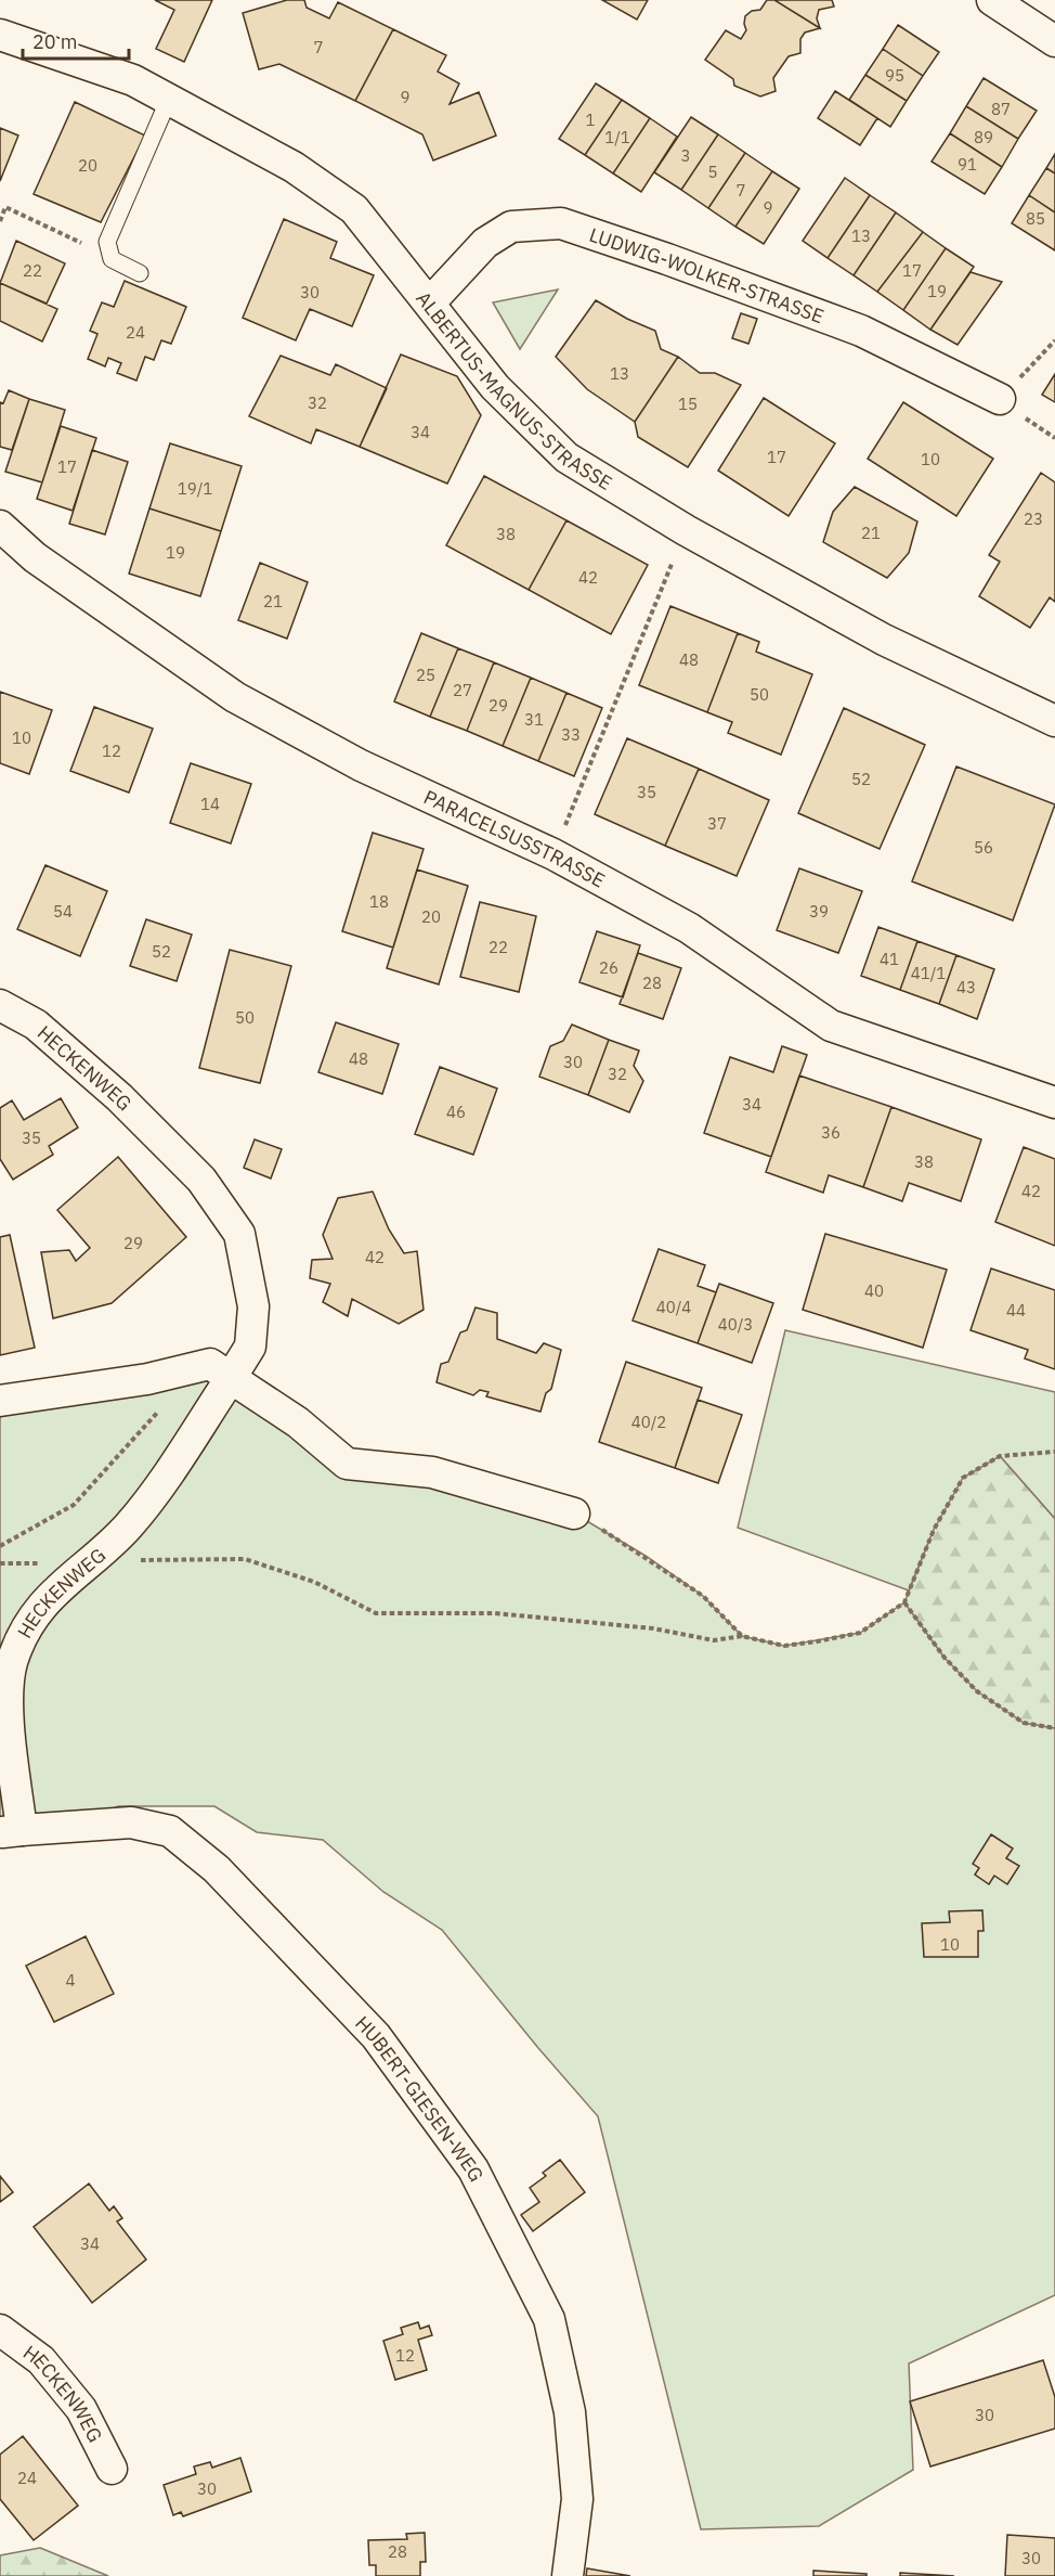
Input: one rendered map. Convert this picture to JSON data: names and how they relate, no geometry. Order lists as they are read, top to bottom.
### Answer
{
  "streets": {
    "street": [
      "LUDWIG-WOLKER-STRASSE",
      "ALBERTUS-MAGNUS-STRASSE",
      "PARACELSUSSTRASSE",
      "HECKENWEG",
      "HUBERT-GIESEN-WEG"
    ]
  },
  "crossings": [
    ["LUDWIG-WOLKER-STRASSE", "ALBERTUS-MAGNUS-STRASSE"],
    ["HECKENWEG", "HUBERT-GIESEN-WEG"]
  ],
  "house_numbers": [
    "7",
    "95",
    "9",
    "87",
    "1",
    "1/1",
    "89",
    "3",
    "91",
    "20",
    "5",
    "7",
    "9",
    "85",
    "13",
    "22",
    "17",
    "19",
    "30",
    "24",
    "13",
    "32",
    "15",
    "34",
    "17",
    "10",
    "17",
    "19/1",
    "23",
    "21",
    "38",
    "19",
    "42",
    "21",
    "48",
    "25",
    "27",
    "50",
    "29",
    "31",
    "33",
    "10",
    "12",
    "52",
    "35",
    "14",
    "37",
    "56",
    "18",
    "54",
    "39",
    "20",
    "22",
    "52",
    "41",
    "26",
    "41/1",
    "28",
    "43",
    "50",
    "48",
    "30",
    "32",
    "34",
    "46",
    "36",
    "35",
    "38",
    "42",
    "29",
    "42",
    "40",
    "40/4",
    "44",
    "40/3",
    "40/2",
    "10",
    "4",
    "34",
    "12",
    "30",
    "24",
    "30",
    "28",
    "30"
  ],
  "scale_bar": "20 m"
}
